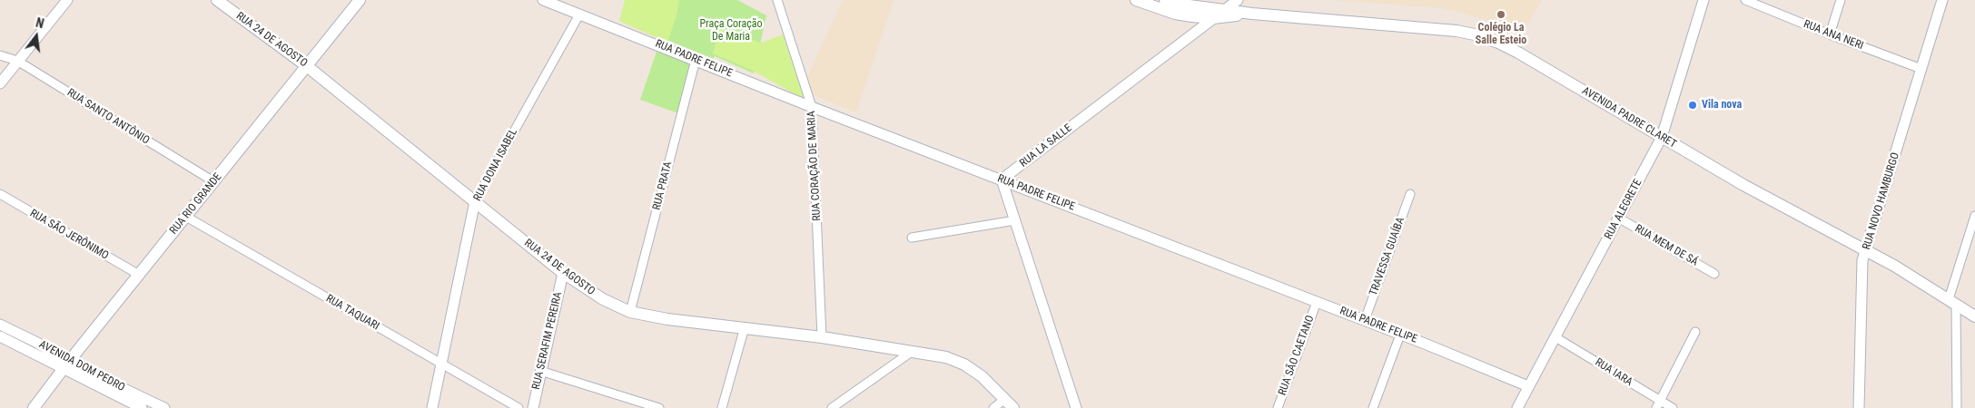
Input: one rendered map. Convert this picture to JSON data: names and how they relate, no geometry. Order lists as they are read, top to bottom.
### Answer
{
  "streets": {
    "main road": ["RUA 24 DE AGOSTO", "AVENIDA PADRE CLARET", "RUA RIO GRANDE"],
    "street": [
      "RUA ANA NERI",
      "RUA PADRE FELIPE",
      "RUA SANTO ANTÔNIO",
      "RUA LA SALLE",
      "RUA DONA ISABEL",
      "RUA CORAÇÃO DE MARIA",
      "RUA PRATA",
      "RUA NOVO HAMBURGO",
      "RUA ALEGRETE",
      "RUA SÃO JERÔNIMO",
      "RUA MEM DE SÁ",
      "TRAVESSA GUAÍBA",
      "RUA TAQUARI",
      "RUA SERAFIM PEREIRA",
      "RUA SÃO CAETANO",
      "AVENIDA DOM PEDRO",
      "RUA IARA"
    ]
  },
  "crossings": [
    ["RUA ANA NERI", "RUA NOVO HAMBURGO"],
    ["RUA 24 DE AGOSTO", "RUA DONA ISABEL"],
    ["RUA 24 DE AGOSTO", "RUA CORAÇÃO DE MARIA"],
    ["RUA 24 DE AGOSTO", "RUA PRATA"],
    ["RUA 24 DE AGOSTO", "RUA RIO GRANDE"],
    ["RUA 24 DE AGOSTO", "RUA SERAFIM PEREIRA"],
    ["RUA PADRE FELIPE", "RUA LA SALLE"],
    ["RUA PADRE FELIPE", "RUA DONA ISABEL"],
    ["RUA PADRE FELIPE", "RUA CORAÇÃO DE MARIA"],
    ["RUA PADRE FELIPE", "RUA PRATA"],
    ["RUA PADRE FELIPE", "RUA ALEGRETE"],
    ["RUA PADRE FELIPE", "TRAVESSA GUAÍBA"],
    ["RUA PADRE FELIPE", "RUA SÃO CAETANO"],
    ["RUA SANTO ANTÔNIO", "RUA RIO GRANDE"],
    ["AVENIDA PADRE CLARET", "RUA LA SALLE"],
    ["AVENIDA PADRE CLARET", "RUA NOVO HAMBURGO"],
    ["AVENIDA PADRE CLARET", "RUA ALEGRETE"],
    ["RUA DONA ISABEL", "RUA TAQUARI"],
    ["RUA RIO GRANDE", "RUA SÃO JERÔNIMO"],
    ["RUA RIO GRANDE", "RUA TAQUARI"],
    ["RUA RIO GRANDE", "AVENIDA DOM PEDRO"],
    ["RUA ALEGRETE", "RUA MEM DE SÁ"],
    ["RUA ALEGRETE", "RUA IARA"]
  ],
  "parks": ["Praça Coração De Maria"],
  "places": ["Colégio La Salle Esteio", "Vila nova"],
  "north": "top"
}
